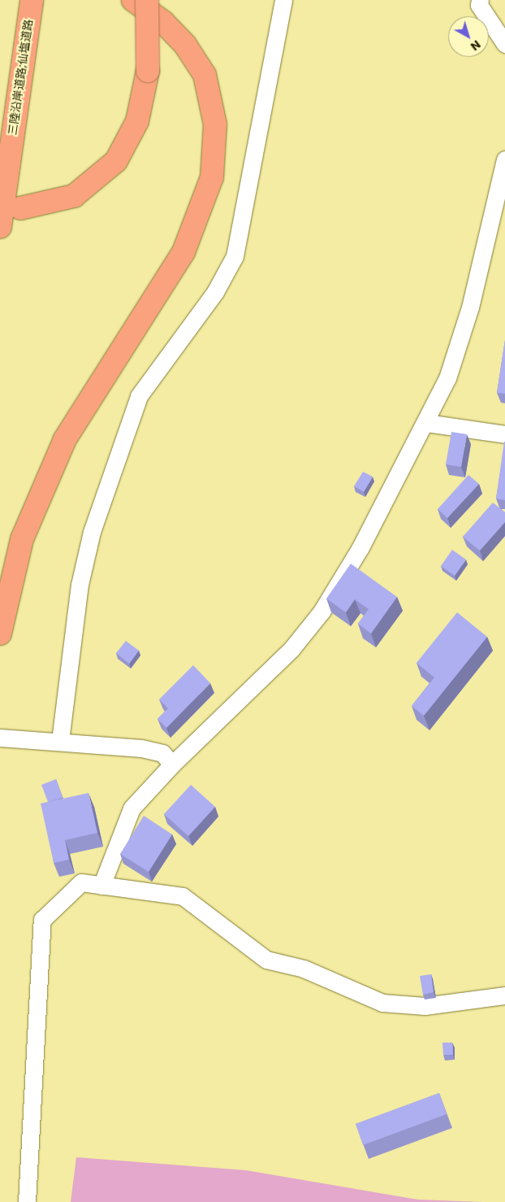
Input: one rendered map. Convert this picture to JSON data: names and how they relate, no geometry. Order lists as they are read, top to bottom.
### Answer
{
  "streets": {
    "highway": ["三陸沿岸道路;仙塩道路"]
  },
  "north": "bottom right"
}
